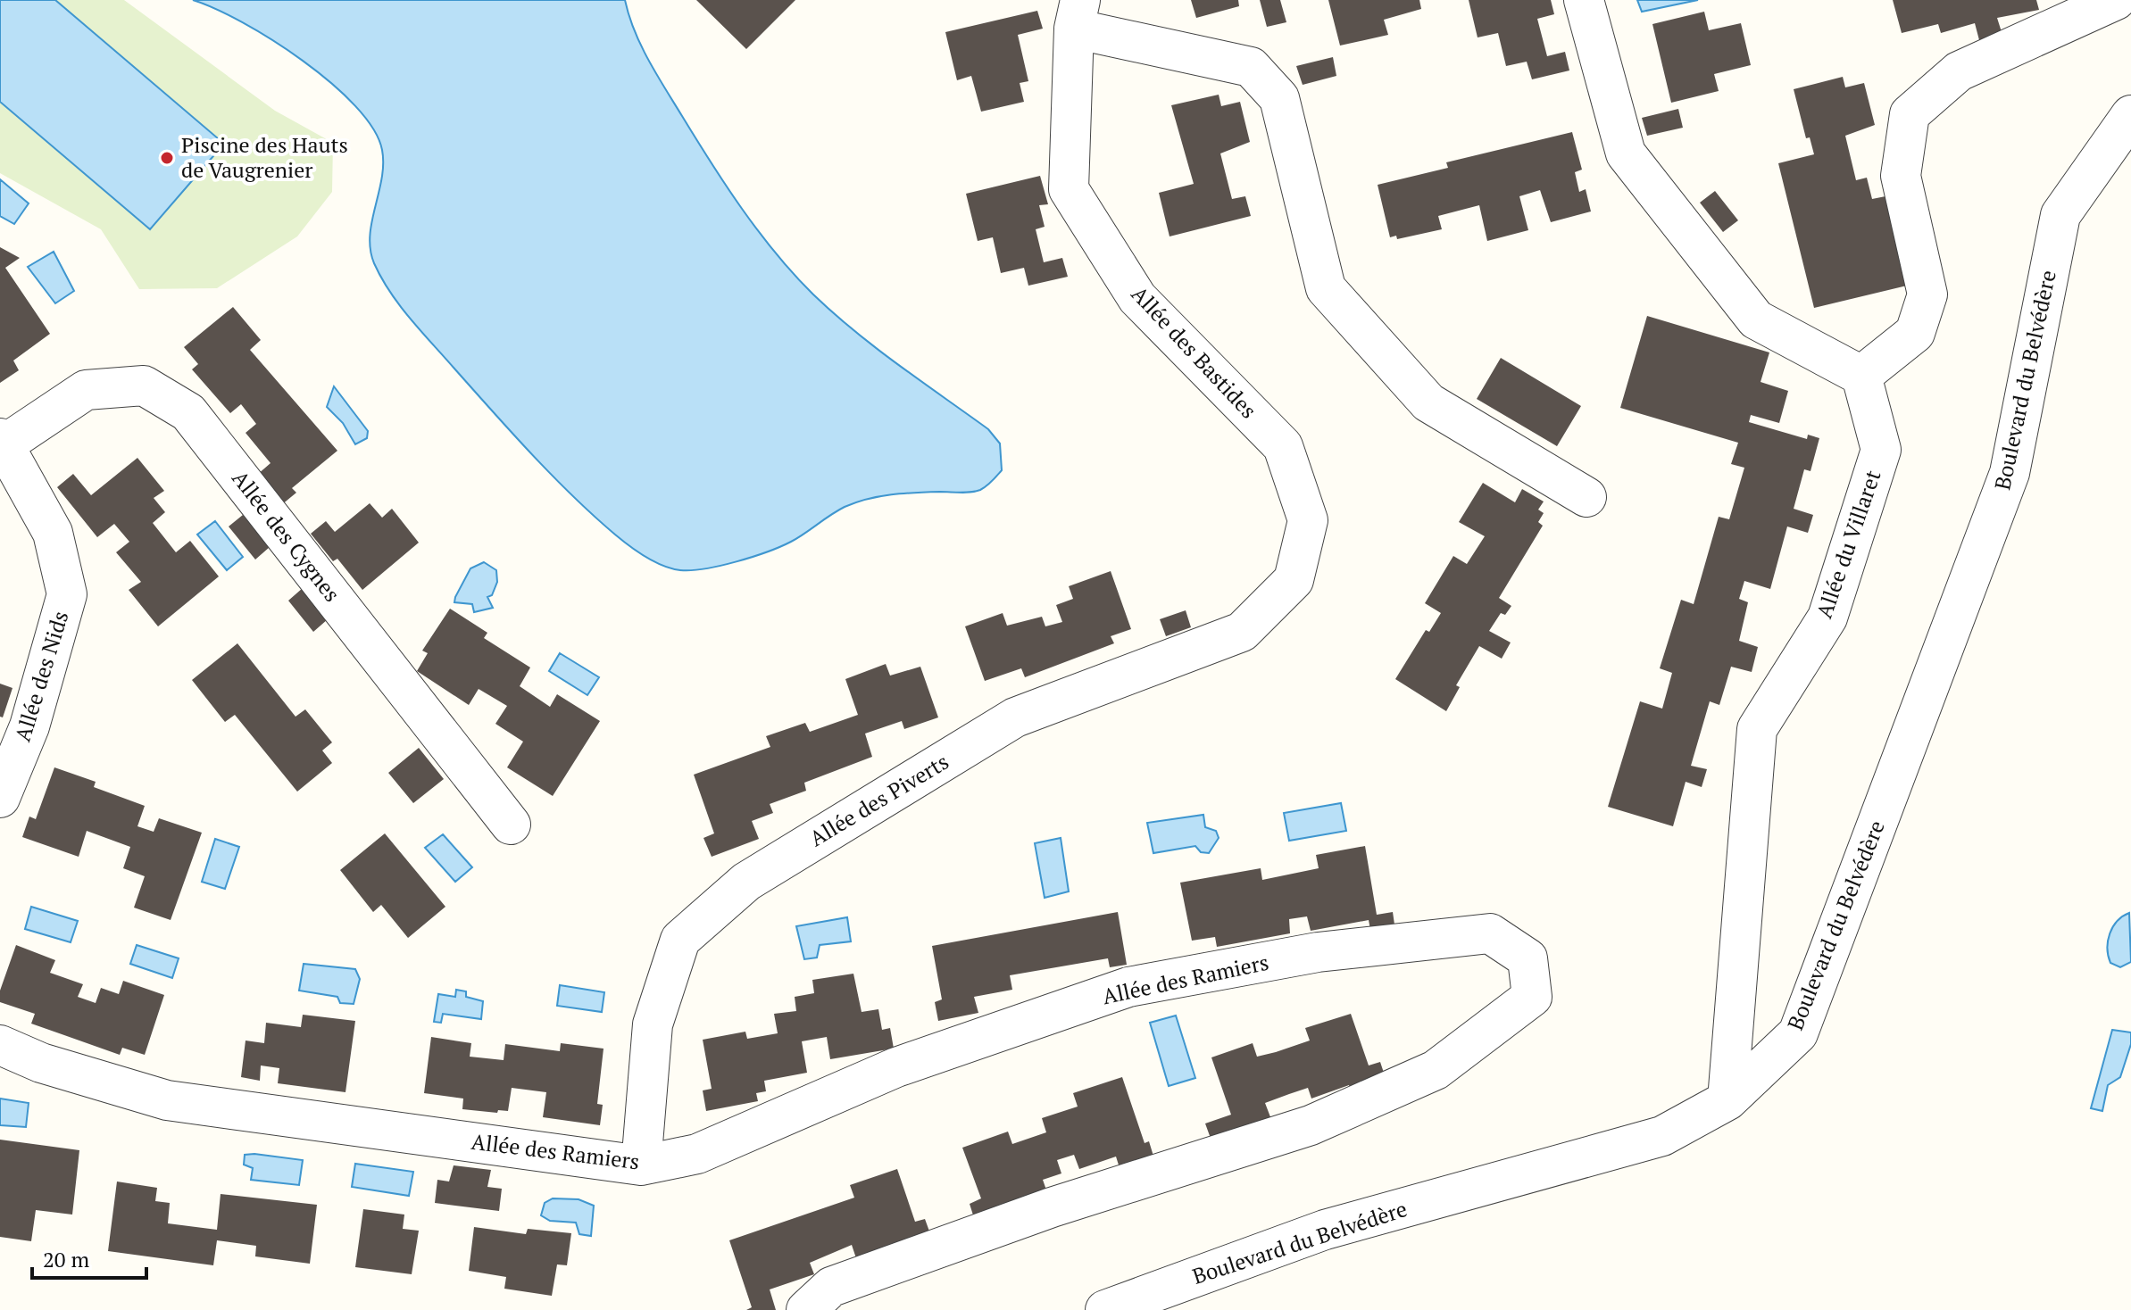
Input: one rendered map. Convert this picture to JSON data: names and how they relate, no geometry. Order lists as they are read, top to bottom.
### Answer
{
  "streets": {
    "street": [
      "Allée des Bastides",
      "Boulevard du Belvédère",
      "Allée des Cygnes",
      "Allée du Villaret",
      "Allée des Nids",
      "Allée des Piverts",
      "Allée des Ramiers"
    ]
  },
  "crossings": [
    ["Allée des Bastides", "Allée des Piverts"],
    ["Boulevard du Belvédère", "Allée du Villaret"],
    ["Allée des Cygnes", "Allée des Nids"],
    ["Allée des Piverts", "Allée des Ramiers"]
  ],
  "places": ["Piscine des Hauts de Vaugrenier"],
  "scale_bar": "20 m"
}
